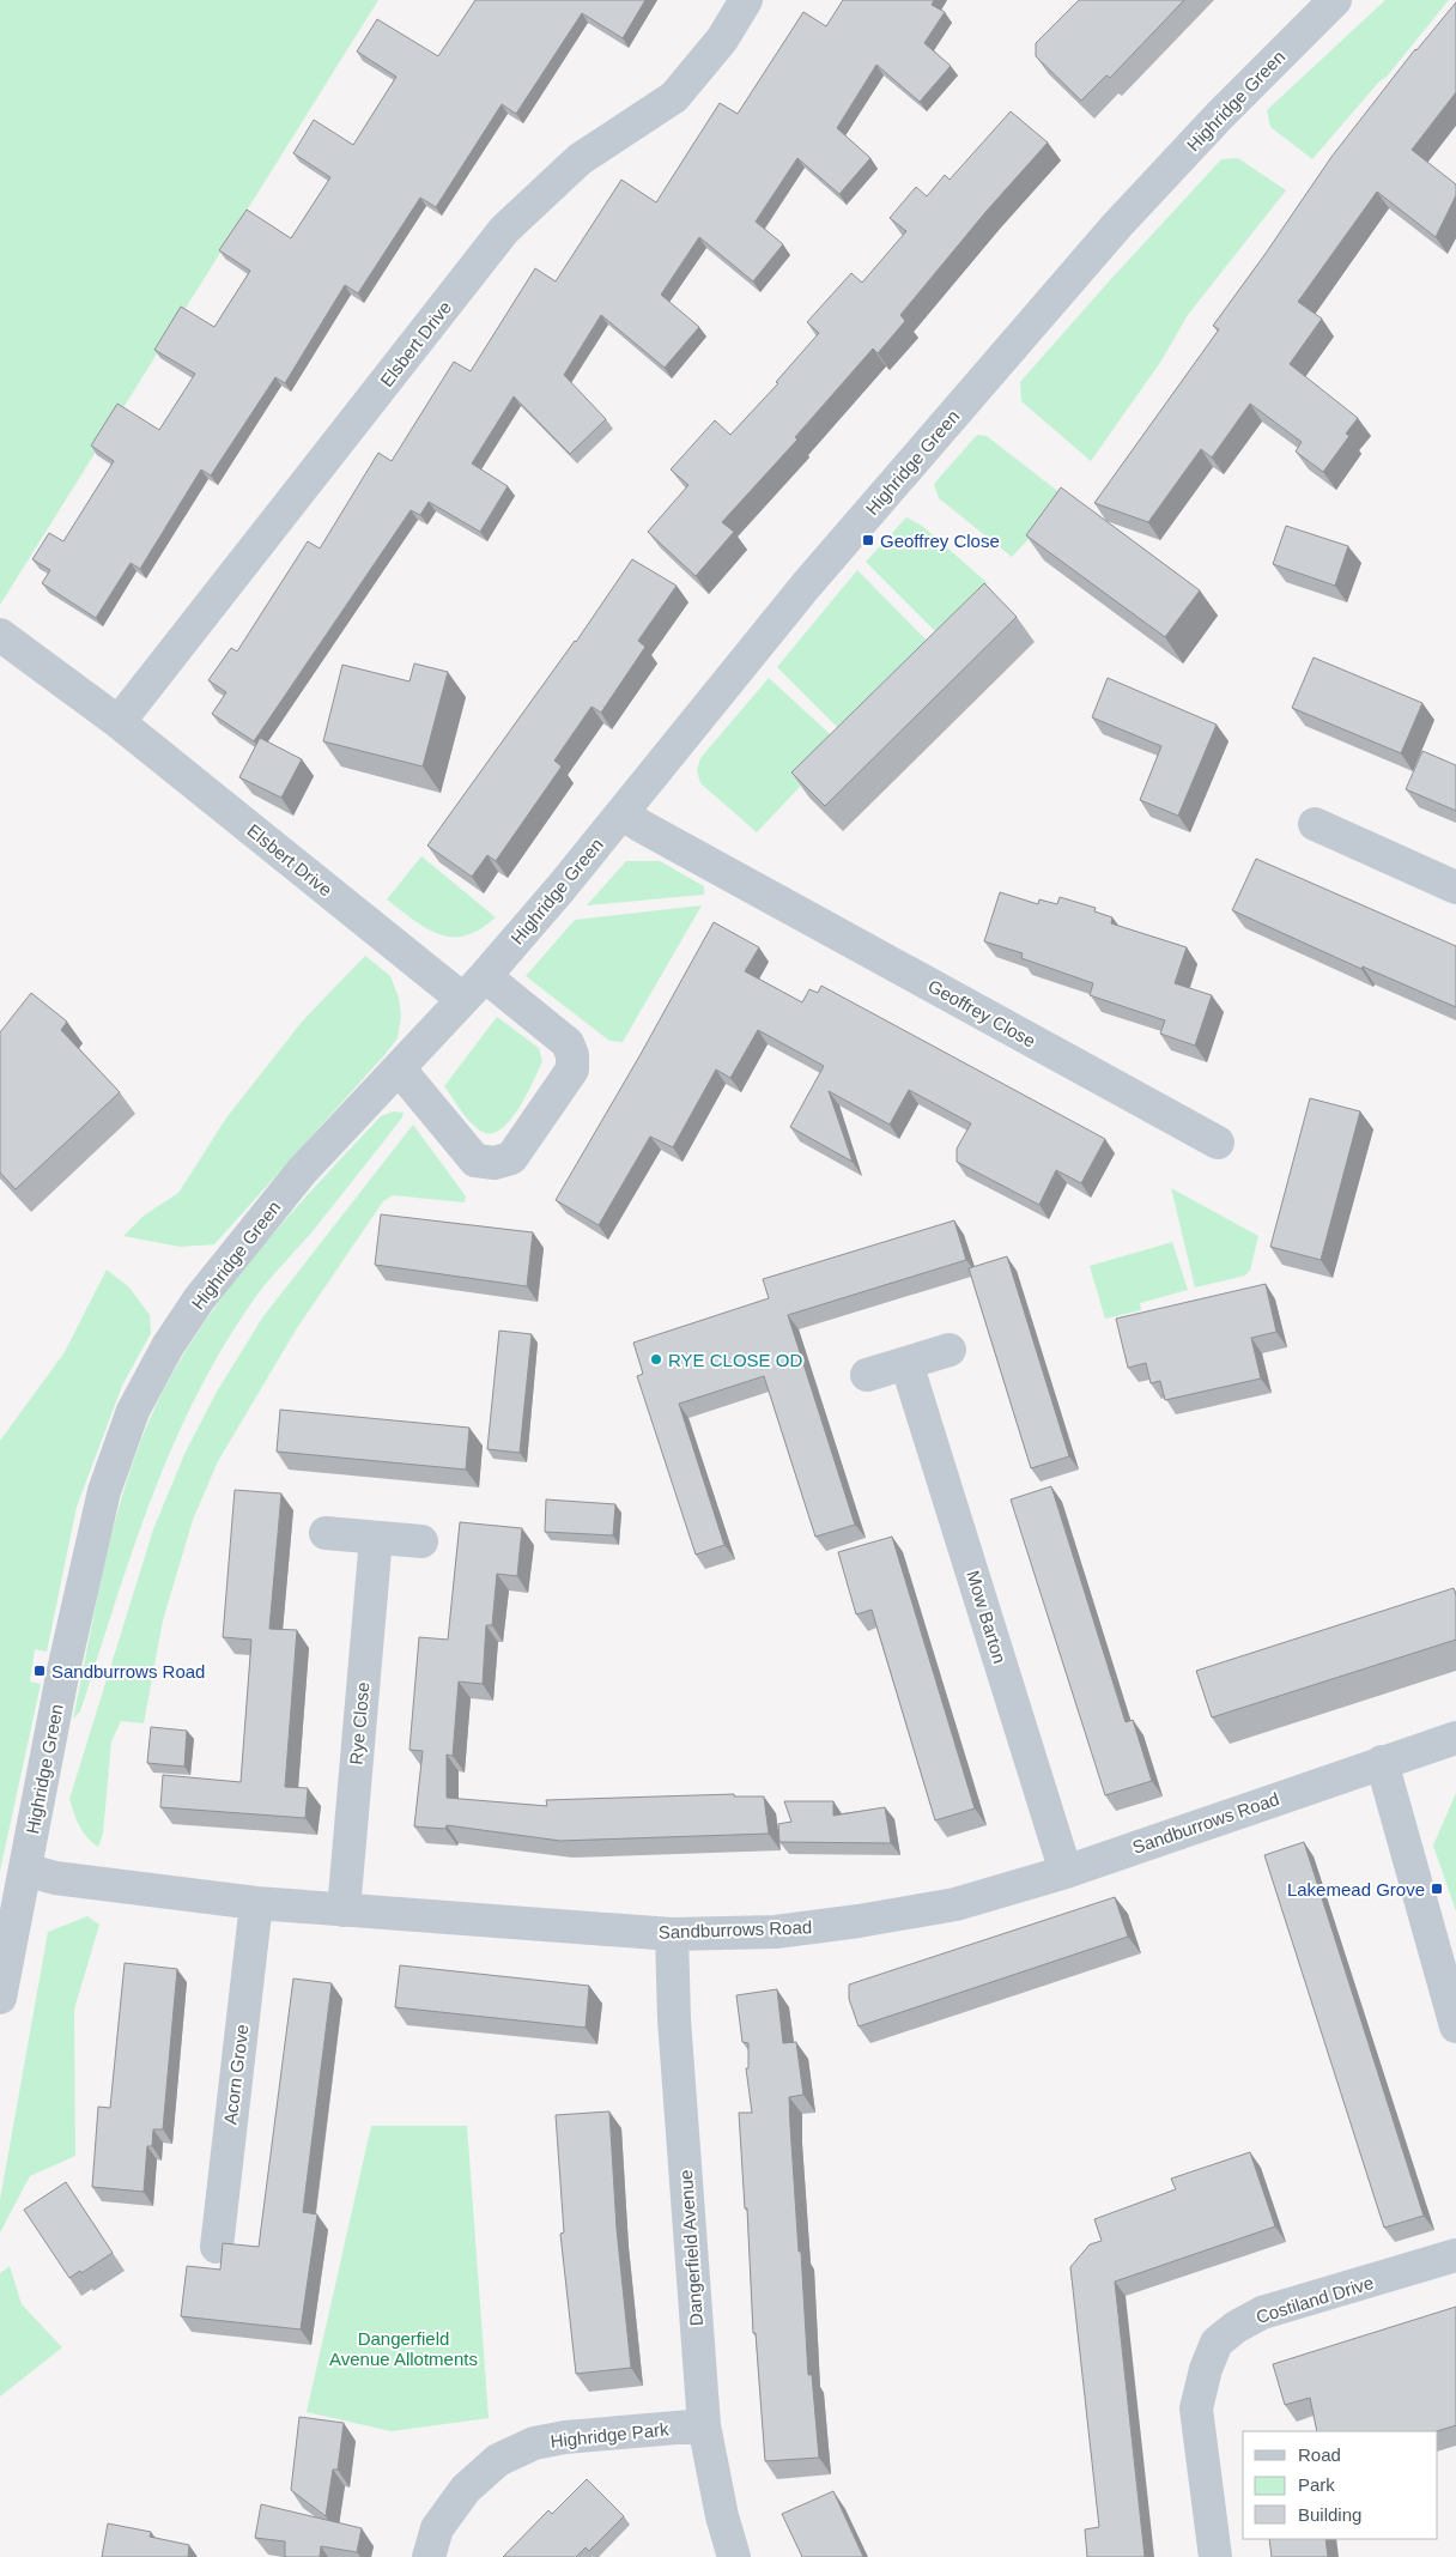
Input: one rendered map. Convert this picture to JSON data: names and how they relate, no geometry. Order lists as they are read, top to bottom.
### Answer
{
  "streets": {
    "street": [
      "Highridge Green",
      "Elsbert Drive",
      "Geoffrey Close",
      "Mow Barton",
      "Rye Close",
      "Sandburrows Road",
      "Acorn Grove",
      "Dangerfield Avenue",
      "Costiland Drive",
      "Highridge Park"
    ]
  },
  "crossings": [
    ["Highridge Green", "Elsbert Drive"],
    ["Highridge Green", "Geoffrey Close"],
    ["Highridge Green", "Sandburrows Road"],
    ["Mow Barton", "Sandburrows Road"],
    ["Rye Close", "Sandburrows Road"],
    ["Sandburrows Road", "Acorn Grove"],
    ["Sandburrows Road", "Dangerfield Avenue"],
    ["Dangerfield Avenue", "Highridge Park"]
  ],
  "parks": ["Dangerfield Avenue Allotments"],
  "places": {
    "transit": ["Geoffrey Close", "Sandburrows Road", "Lakemead Grove"],
    "other": ["RYE CLOSE OD"]
  },
  "legend": ["Road", "Park", "Building"]
}
